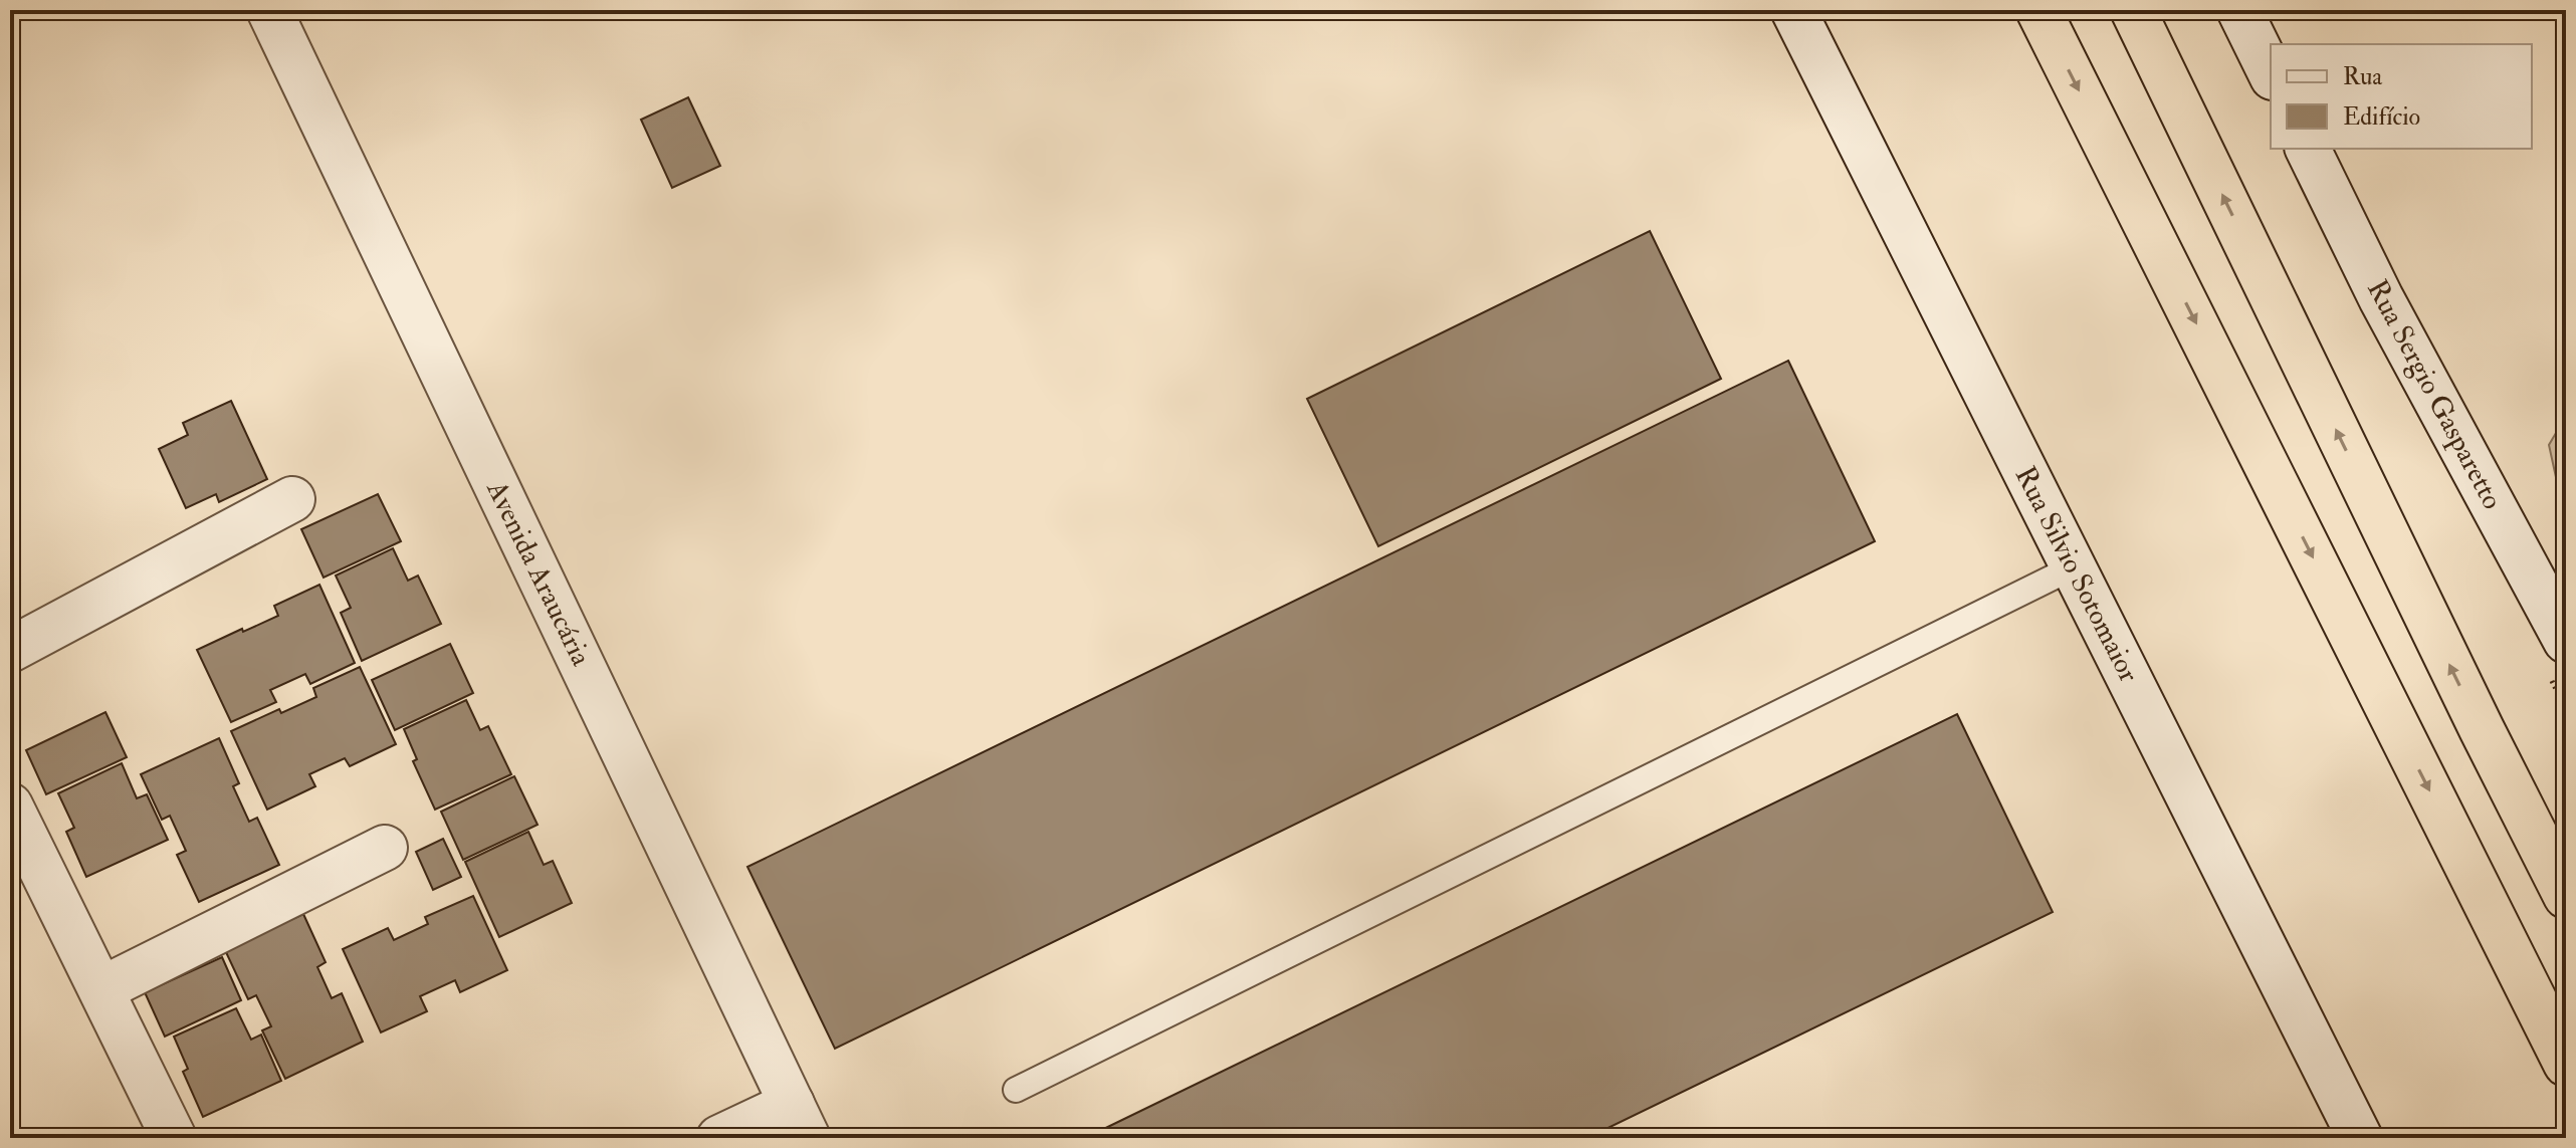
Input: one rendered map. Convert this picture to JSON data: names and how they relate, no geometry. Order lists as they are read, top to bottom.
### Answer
{
  "streets": {
    "street": ["Rua Sergio Gasparetto", "Avenida Araucária", "Rua Silvio Sotomaior"]
  },
  "legend": ["Rua", "Edifício"]
}
